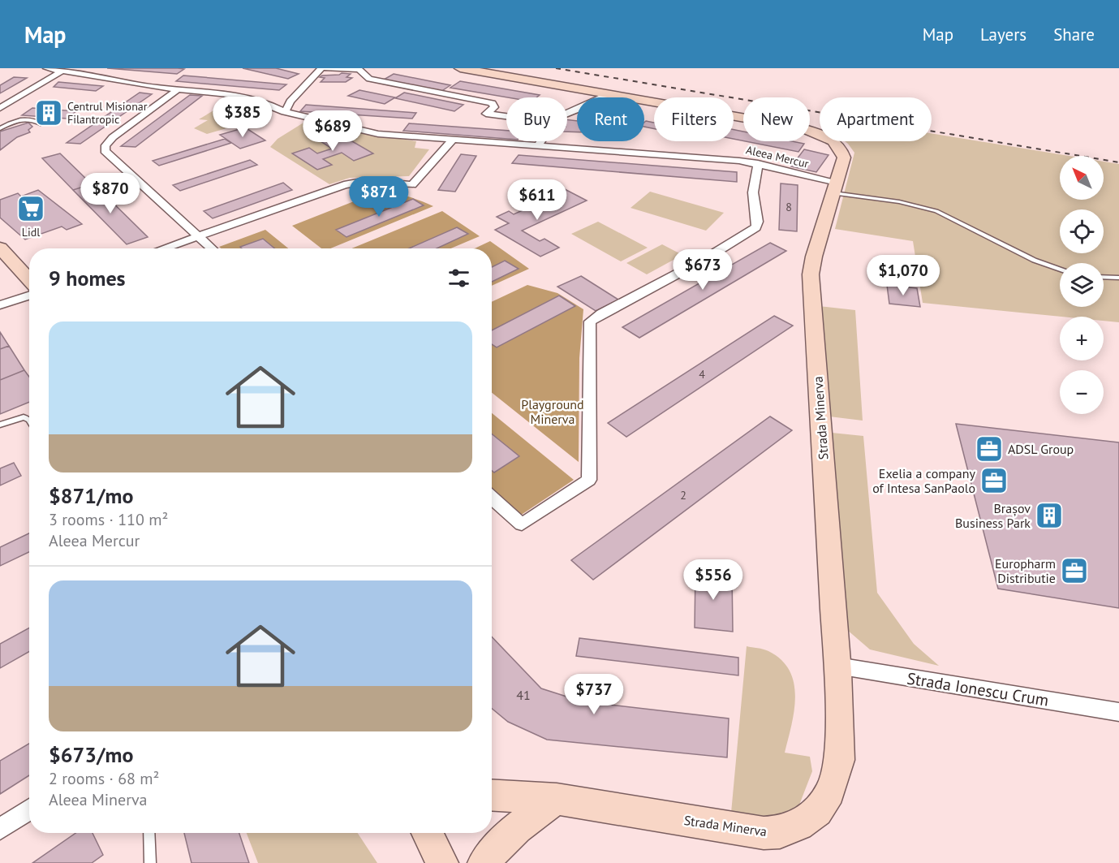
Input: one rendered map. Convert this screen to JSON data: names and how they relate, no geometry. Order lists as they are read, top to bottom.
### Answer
{
  "streets": {
    "street": ["Aleea Mercur", "Strada Minerva", "Strada Ionescu Crum"]
  },
  "crossings": [
    ["Aleea Mercur", "Strada Minerva"],
    ["Strada Minerva", "Strada Ionescu Crum"]
  ],
  "parks": ["Playground Minerva"],
  "places": {
    "building": ["Centrul Misionar Filantropic", "Brașov Business Park"],
    "supermarket": ["Lidl"],
    "office": ["ADSL Group", "Exelia a company of Intesa SanPaolo", "Europharm Distributie"]
  },
  "house_numbers": [
    "8",
    "4",
    "2",
    "41"
  ],
  "north": "top left",
  "page": {
    "header": "Map",
    "nav": ["Map", "Layers", "Share"],
    "price": [
      "$385",
      "$689",
      "$870",
      "$871",
      "$611",
      "$673",
      "$1,070",
      "$556",
      "$737"
    ],
    "chip": [
      "Buy",
      "Rent",
      "Filters",
      "New",
      "Apartment"
    ],
    "map_buttons": ["+", "−"],
    "heading": "9 homes",
    "list": [
      {
        "name": "$871/mo",
        "note": "3 rooms · 110 m² · Aleea Mercur"
      },
      {
        "name": "$673/mo",
        "note": "2 rooms · 68 m² · Aleea Minerva"
      }
    ]
  }
}
